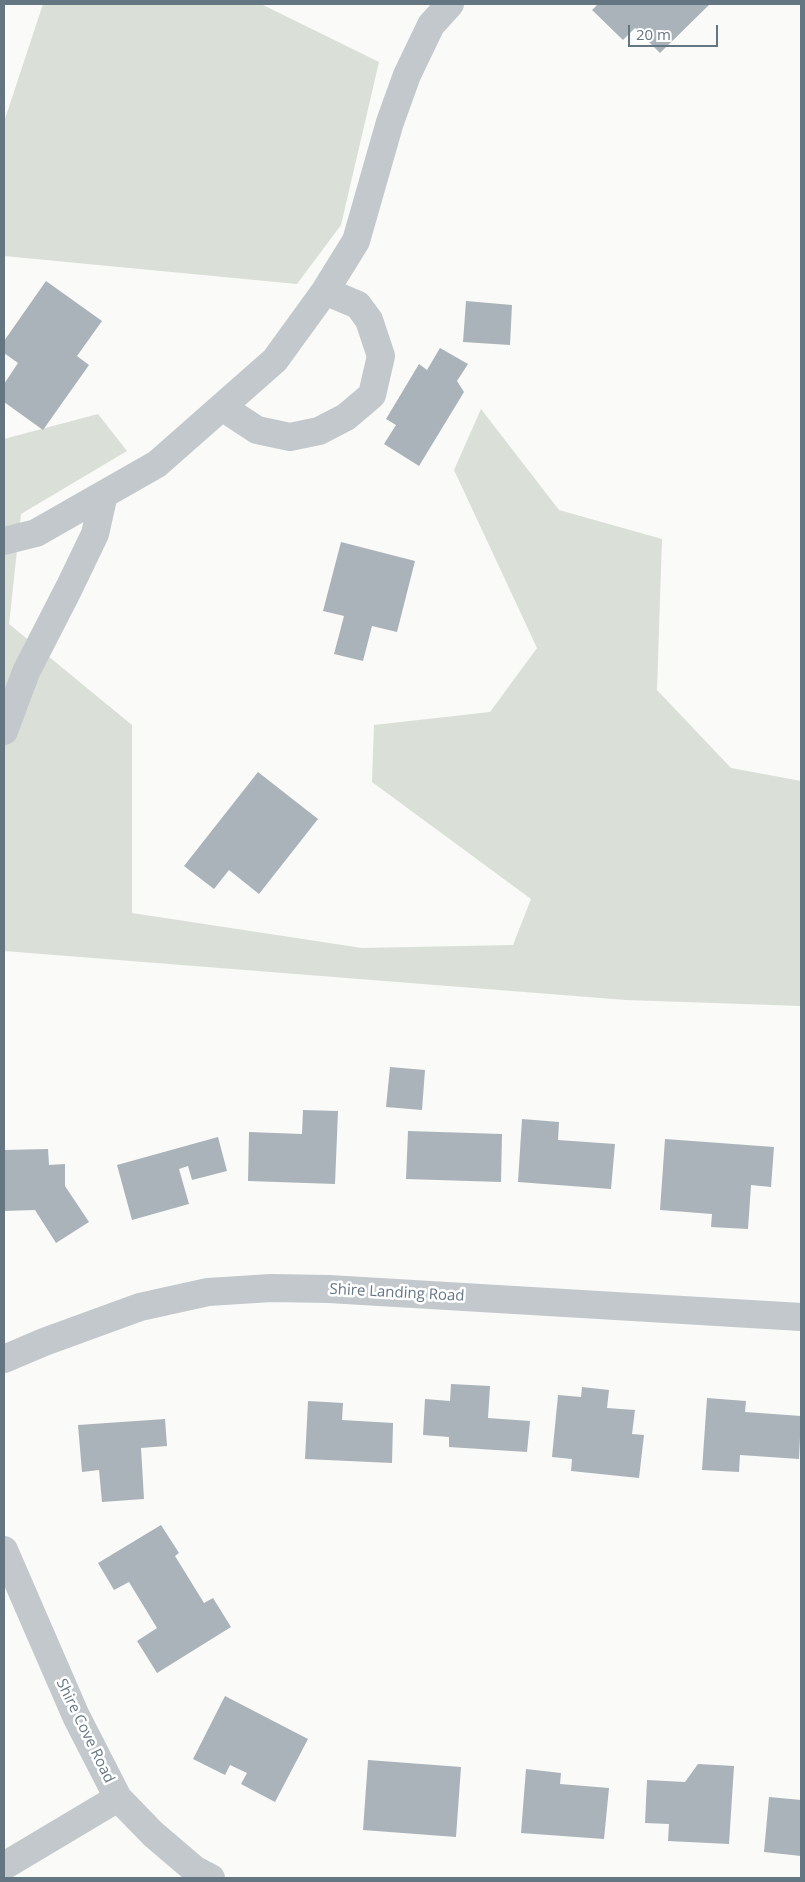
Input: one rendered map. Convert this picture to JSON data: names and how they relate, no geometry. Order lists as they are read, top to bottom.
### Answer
{
  "streets": {
    "street": ["Shire Landing Road", "Shire Cove Road"]
  },
  "scale_bar": "20 m"
}
